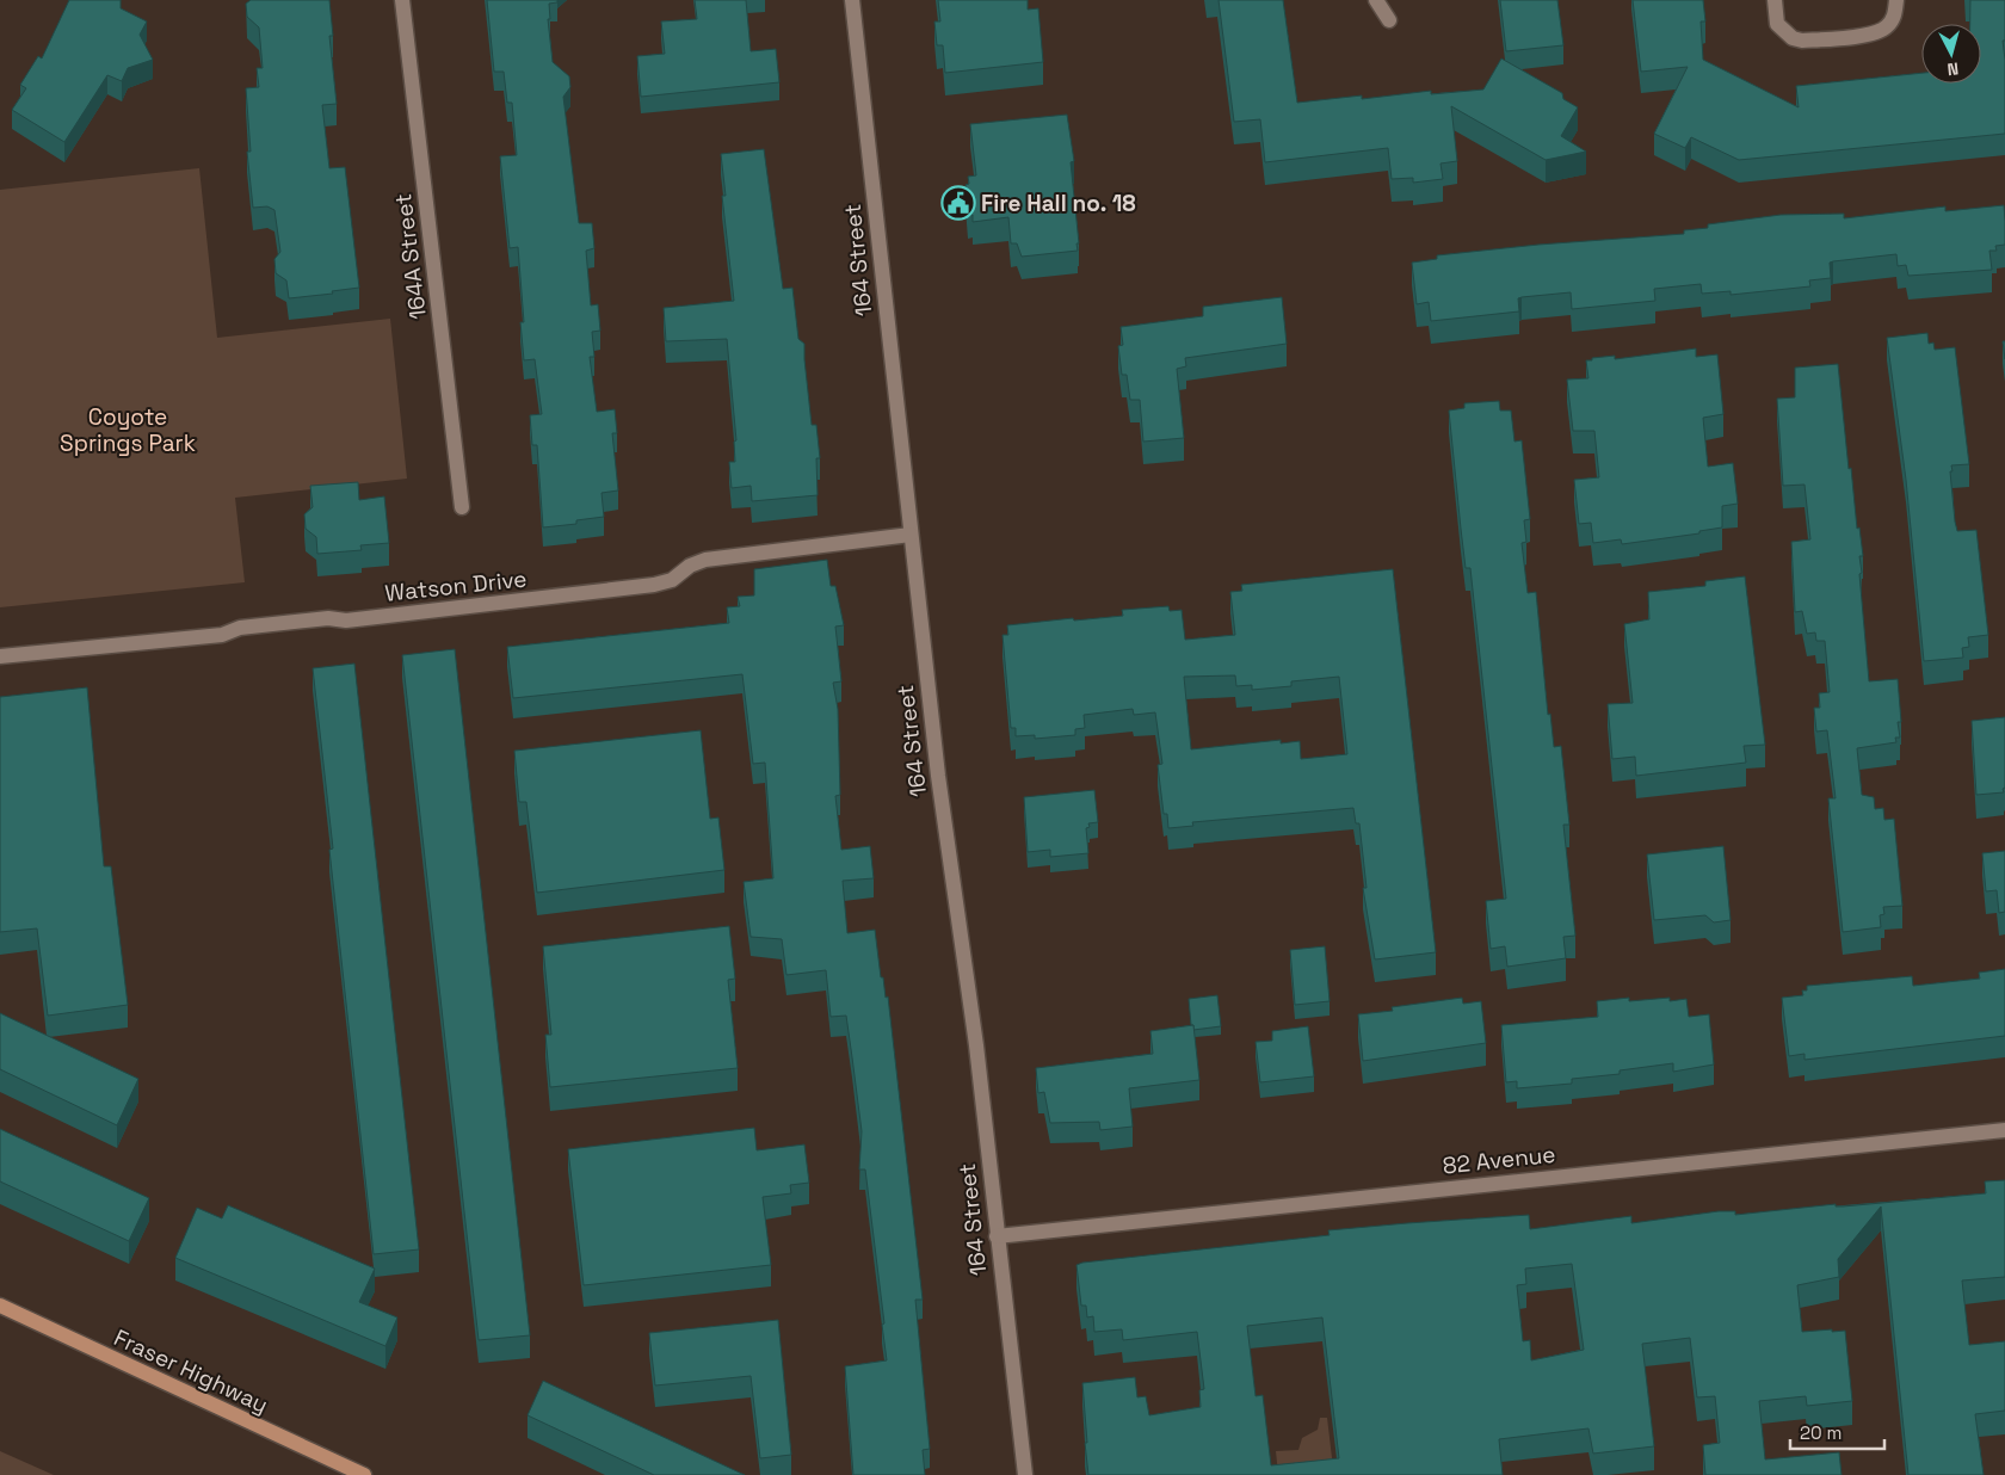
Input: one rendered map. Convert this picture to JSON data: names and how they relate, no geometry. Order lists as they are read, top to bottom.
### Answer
{
  "streets": {
    "main road": ["Fraser Highway"],
    "street": [
      "164A Street",
      "164 Street",
      "Watson Drive",
      "82 Avenue"
    ]
  },
  "crossings": [
    ["164 Street", "Watson Drive"],
    ["164 Street", "82 Avenue"]
  ],
  "parks": ["Coyote Springs Park"],
  "places": {
    "public building": ["Fire Hall no. 18"]
  },
  "scale_bar": "20 m",
  "north": "bottom"
}
